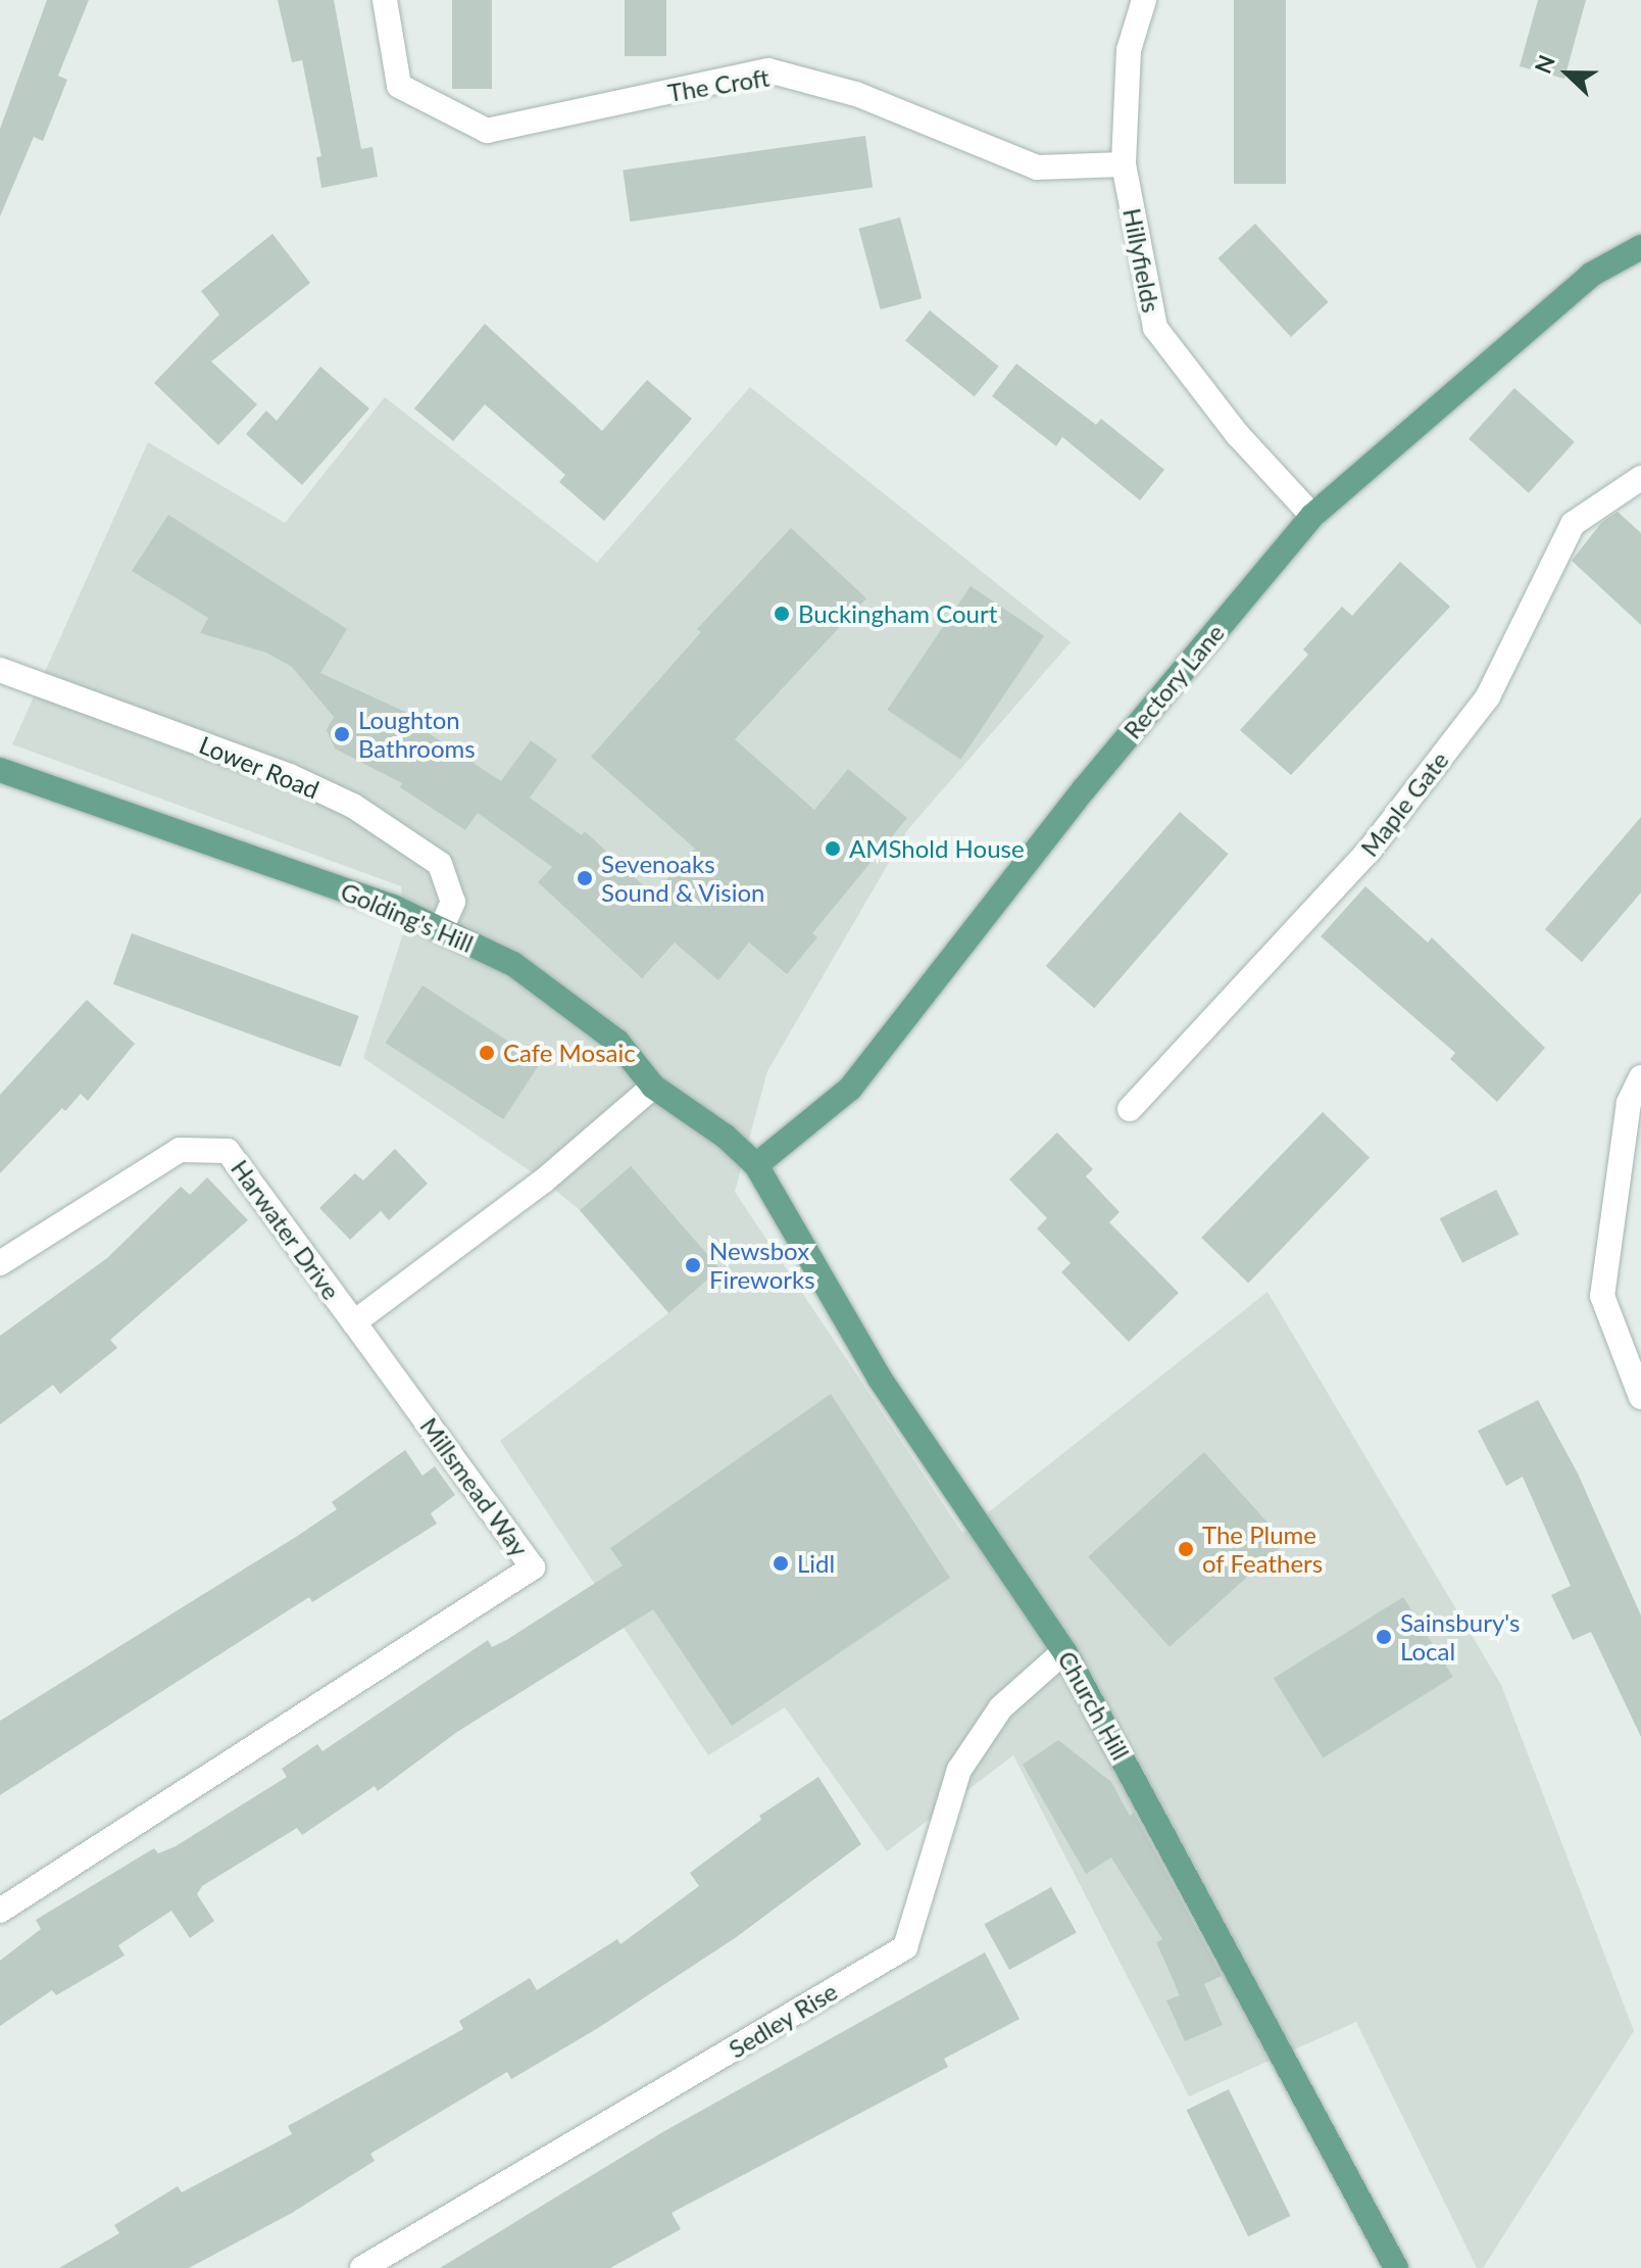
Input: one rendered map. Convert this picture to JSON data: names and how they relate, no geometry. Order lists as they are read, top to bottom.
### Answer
{
  "streets": {
    "main road": ["Rectory Lane", "Golding's Hill", "Church Hill"],
    "street": [
      "The Croft",
      "Hillyfields",
      "Lower Road",
      "Maple Gate",
      "Harwater Drive",
      "Millsmead Way",
      "Sedley Rise"
    ]
  },
  "crossings": [
    ["The Croft", "Hillyfields"],
    ["Hillyfields", "Rectory Lane"],
    ["Rectory Lane", "Golding's Hill"],
    ["Rectory Lane", "Church Hill"],
    ["Lower Road", "Golding's Hill"],
    ["Golding's Hill", "Church Hill"],
    ["Harwater Drive", "Millsmead Way"],
    ["Church Hill", "Sedley Rise"]
  ],
  "places": [
    "Buckingham Court",
    "Loughton Bathrooms",
    "AMShold House",
    "Sevenoaks Sound & Vision",
    "Cafe Mosaic",
    "Newsbox Fireworks",
    "The Plume of Feathers",
    "Lidl",
    "Sainsbury's Local"
  ],
  "north": "left"
}
